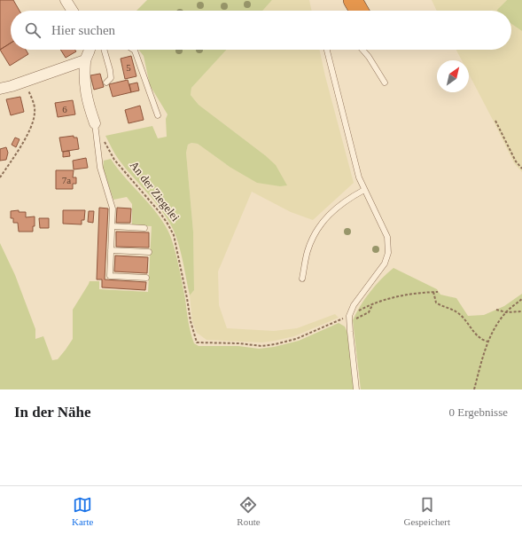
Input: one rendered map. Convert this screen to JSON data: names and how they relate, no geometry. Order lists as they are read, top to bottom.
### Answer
{
  "streets": {
    "path": ["An der Ziegelei"]
  },
  "house_numbers": ["5", "6", "7a"],
  "north": "top right",
  "page": {
    "search": "Hier suchen",
    "heading": ["In der Nähe", "0 Ergebnisse"],
    "nav": ["Karte", "Route", "Gespeichert"]
  }
}
